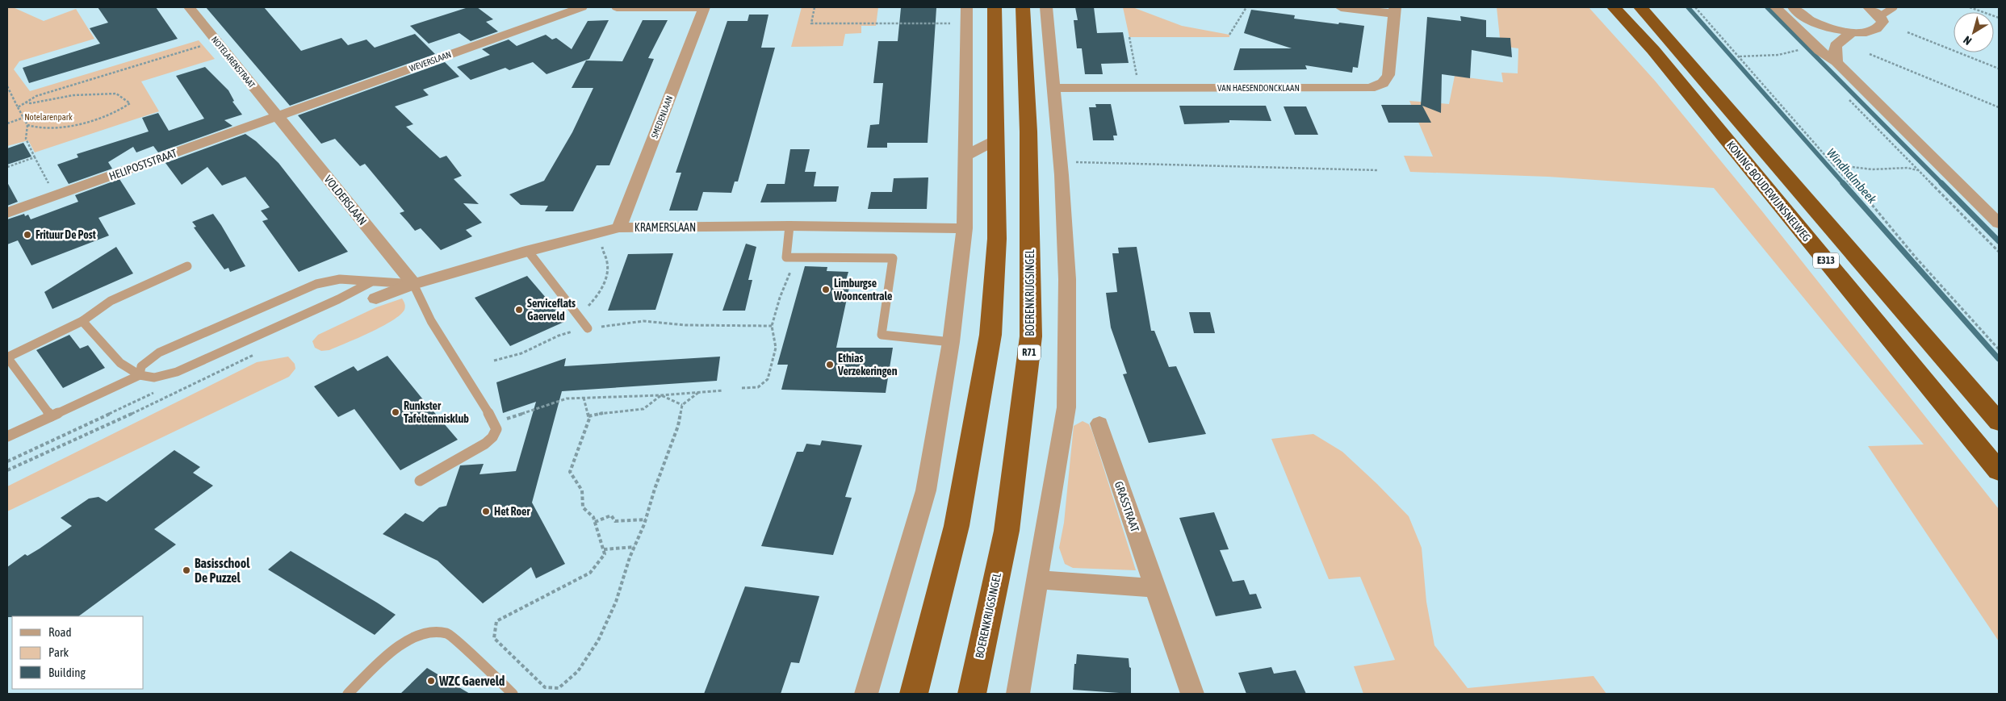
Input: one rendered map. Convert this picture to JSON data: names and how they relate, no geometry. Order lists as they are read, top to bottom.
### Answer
{
  "streets": {
    "highway": [
      "KONING BOUDEWIJNSNELWEG",
      "E313",
      "BOERENKRIJGSINGEL",
      "R71"
    ],
    "street": [
      "WEVERSLAAN",
      "NOTELARENSTRAAT",
      "VAN HAESENDONCKLAAN",
      "SMEDENLAAN",
      "HELIPOSTSTRAAT",
      "VOLDERSLAAN",
      "KRAMERSLAAN",
      "GRASSTRAAT"
    ]
  },
  "crossings": [
    ["WEVERSLAAN", "NOTELARENSTRAAT"],
    ["WEVERSLAAN", "HELIPOSTSTRAAT"],
    ["WEVERSLAAN", "VOLDERSLAAN"],
    ["NOTELARENSTRAAT", "HELIPOSTSTRAAT"],
    ["NOTELARENSTRAAT", "VOLDERSLAAN"],
    ["SMEDENLAAN", "KRAMERSLAAN"],
    ["HELIPOSTSTRAAT", "VOLDERSLAAN"],
    ["VOLDERSLAAN", "KRAMERSLAAN"]
  ],
  "water": ["Windhalmbeek"],
  "parks": ["Notelarenpark"],
  "places": [
    "Frituur De Post",
    "Limburgse Wooncentrale",
    "Serviceflats Gaerveld",
    "Ethias Verzekeringen",
    "Runkster Tafeltennisklub",
    "Het Roer",
    "Basisschool De Puzzel",
    "WZC Gaerveld"
  ],
  "legend": ["Road", "Park", "Building"],
  "north": "bottom left"
}
